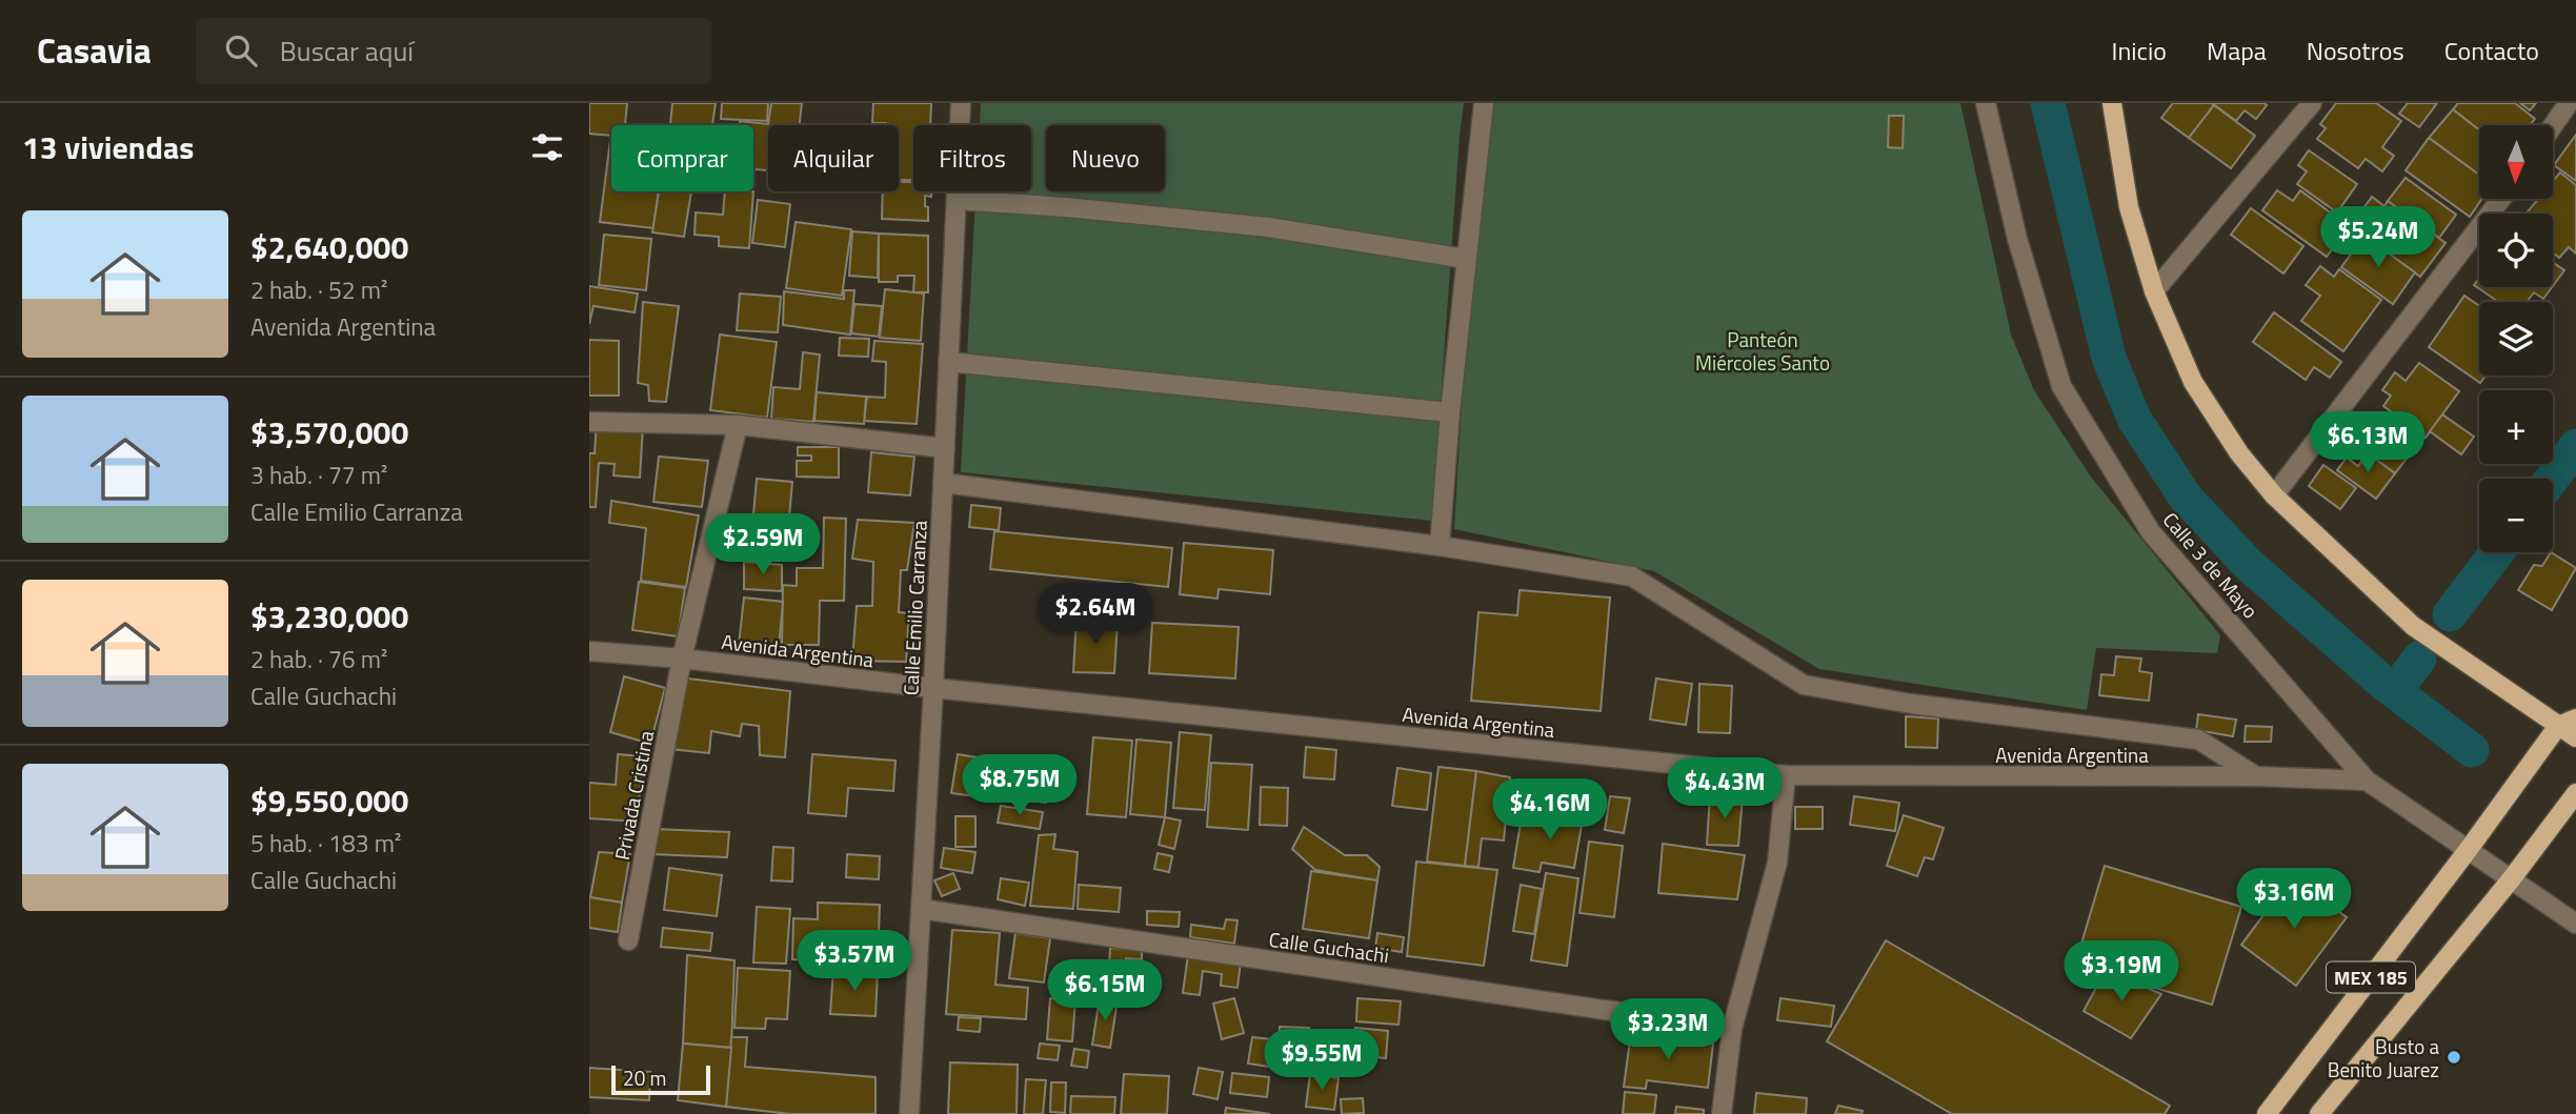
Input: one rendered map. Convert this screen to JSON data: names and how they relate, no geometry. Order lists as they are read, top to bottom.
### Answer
{
  "streets": {
    "main road": ["MEX 185"],
    "street": [
      "Calle 3 de Mayo",
      "Calle Emilio Carranza",
      "Avenida Argentina",
      "Privada Cristina",
      "Calle Guchachi"
    ]
  },
  "crossings": [
    ["Calle 3 de Mayo", "Avenida Argentina"],
    ["Calle 3 de Mayo", "MEX 185"],
    ["Calle Emilio Carranza", "Avenida Argentina"],
    ["Calle Emilio Carranza", "Calle Guchachi"],
    ["Avenida Argentina", "Privada Cristina"]
  ],
  "parks": ["Panteón Miércoles Santo"],
  "places": ["Busto a Benito Juarez"],
  "scale_bar": "20 m",
  "north": "bottom",
  "page": {
    "header": "Casavia",
    "search": "Buscar aquí",
    "nav": [
      "Inicio",
      "Mapa",
      "Nosotros",
      "Contacto"
    ],
    "heading": "13 viviendas",
    "map_buttons": ["+", "−"],
    "chip": [
      "Comprar",
      "Alquilar",
      "Filtros",
      "Nuevo"
    ],
    "list": [
      {
        "name": "$2,640,000",
        "note": "2 hab. · 52 m² · Avenida Argentina"
      },
      {
        "name": "$3,570,000",
        "note": "3 hab. · 77 m² · Calle Emilio Carranza"
      },
      {
        "name": "$3,230,000",
        "note": "2 hab. · 76 m² · Calle Guchachi"
      },
      {
        "name": "$9,550,000",
        "note": "5 hab. · 183 m² · Calle Guchachi"
      }
    ],
    "price": [
      "$5.24M",
      "$6.13M",
      "$2.59M",
      "$2.64M",
      "$8.75M",
      "$4.43M",
      "$4.16M",
      "$3.16M",
      "$3.57M",
      "$3.19M",
      "$6.15M",
      "$3.23M",
      "$9.55M"
    ],
    "scale": "20 m"
  }
}
